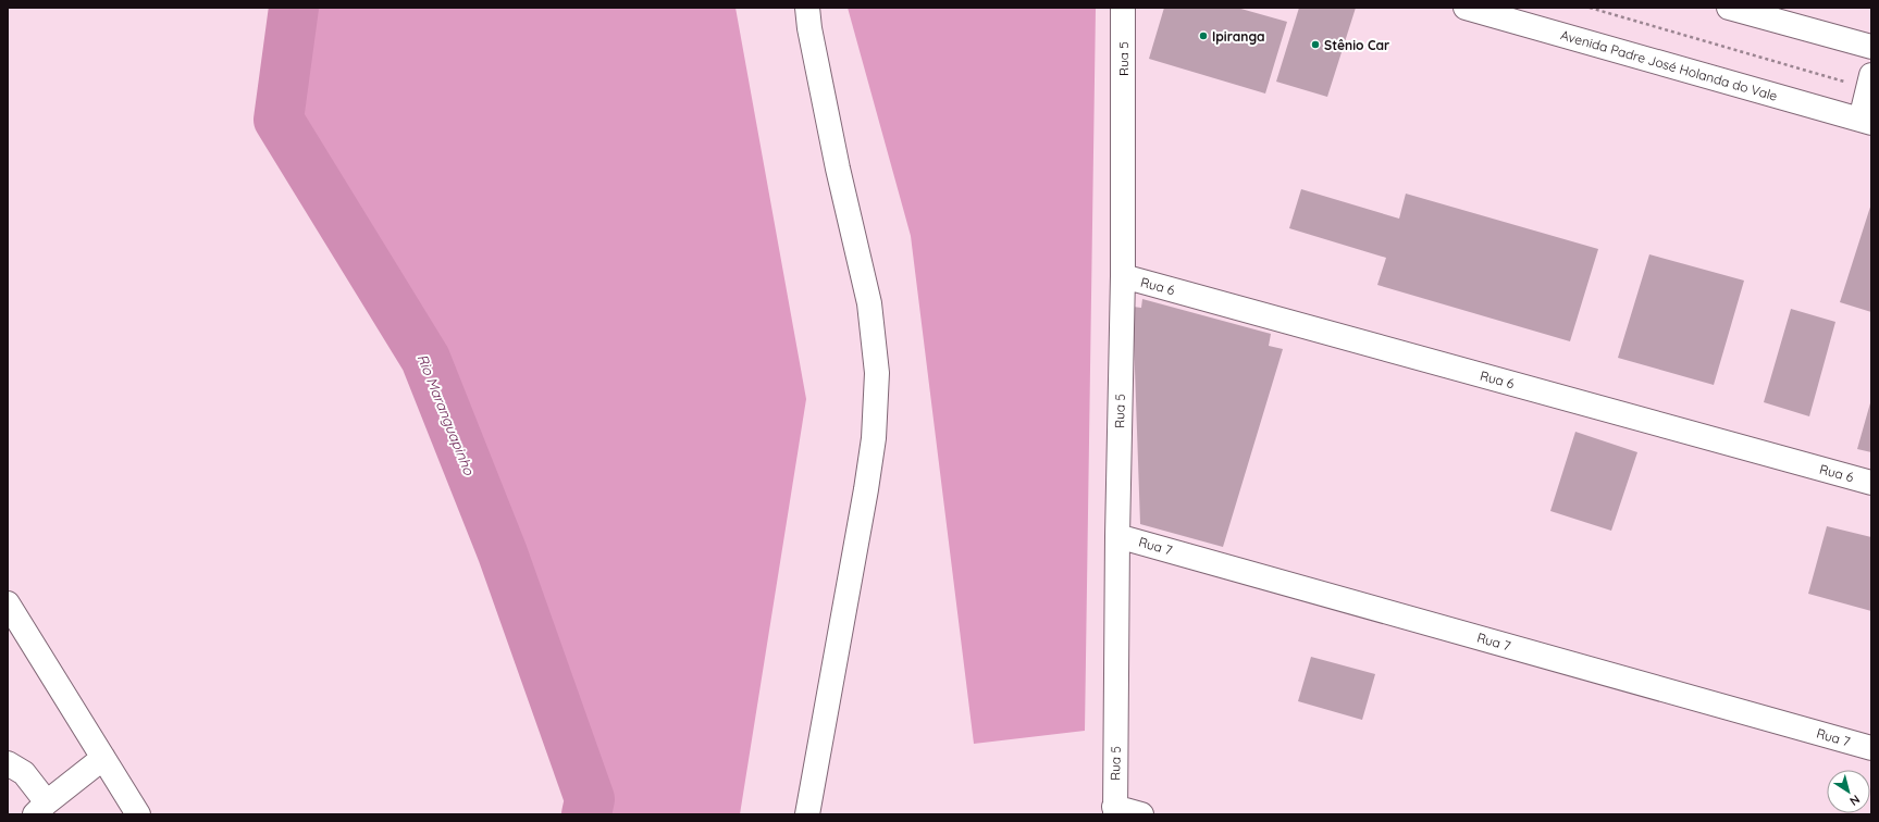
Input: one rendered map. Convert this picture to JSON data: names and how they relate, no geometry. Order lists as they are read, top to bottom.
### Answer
{
  "streets": {
    "street": [
      "Rua 5",
      "Avenida Padre José Holanda do Vale",
      "Rua 6",
      "Rua 7"
    ]
  },
  "crossings": [
    ["Rua 5", "Rua 6"],
    ["Rua 5", "Rua 7"]
  ],
  "water": ["Rio Maranguapinho"],
  "places": ["Ipiranga", "Stênio Car"],
  "north": "bottom right"
}
